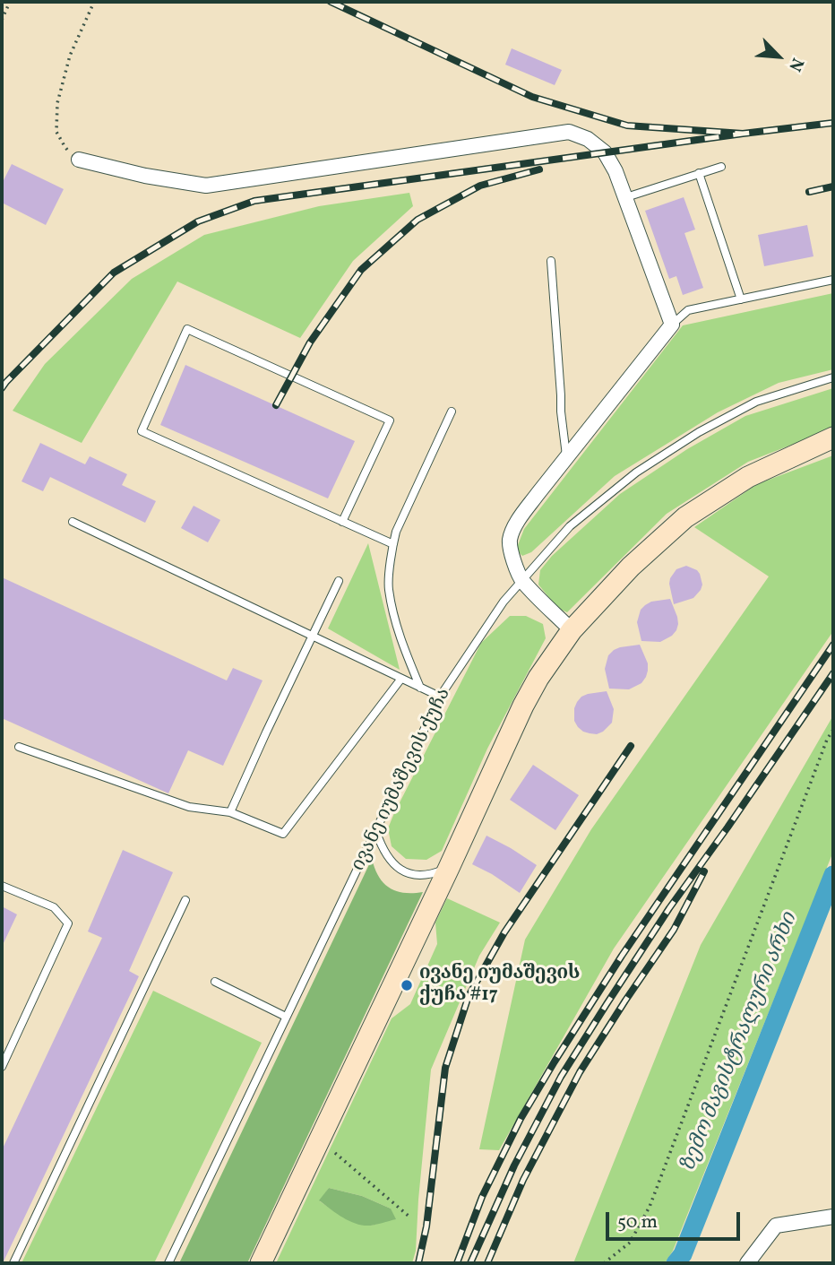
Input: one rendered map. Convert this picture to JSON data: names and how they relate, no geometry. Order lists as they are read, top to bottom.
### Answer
{
  "streets": {
    "lane": ["ივანე იუმაშევის ქუჩა"]
  },
  "water": ["ზემო მაგისტრალური არხი"],
  "places": ["ივანე იუმაშევის ქუჩა #17"],
  "scale_bar": "50 m",
  "north": "bottom right"
}
